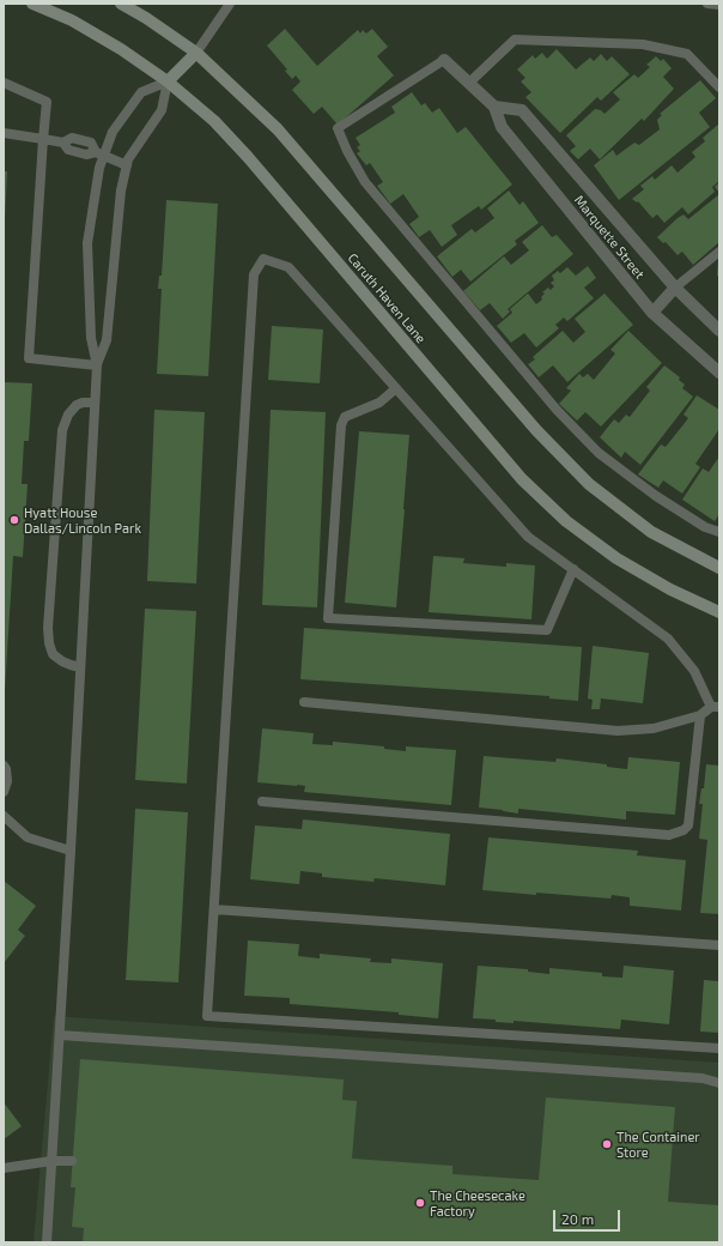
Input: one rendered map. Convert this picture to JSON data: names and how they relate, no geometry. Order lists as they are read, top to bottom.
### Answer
{
  "streets": {
    "main road": ["Caruth Haven Lane"],
    "street": ["Marquette Street"]
  },
  "places": ["Hyatt House Dallas/Lincoln Park", "The Container Store", "The Cheesecake Factory"],
  "scale_bar": "20 m"
}
